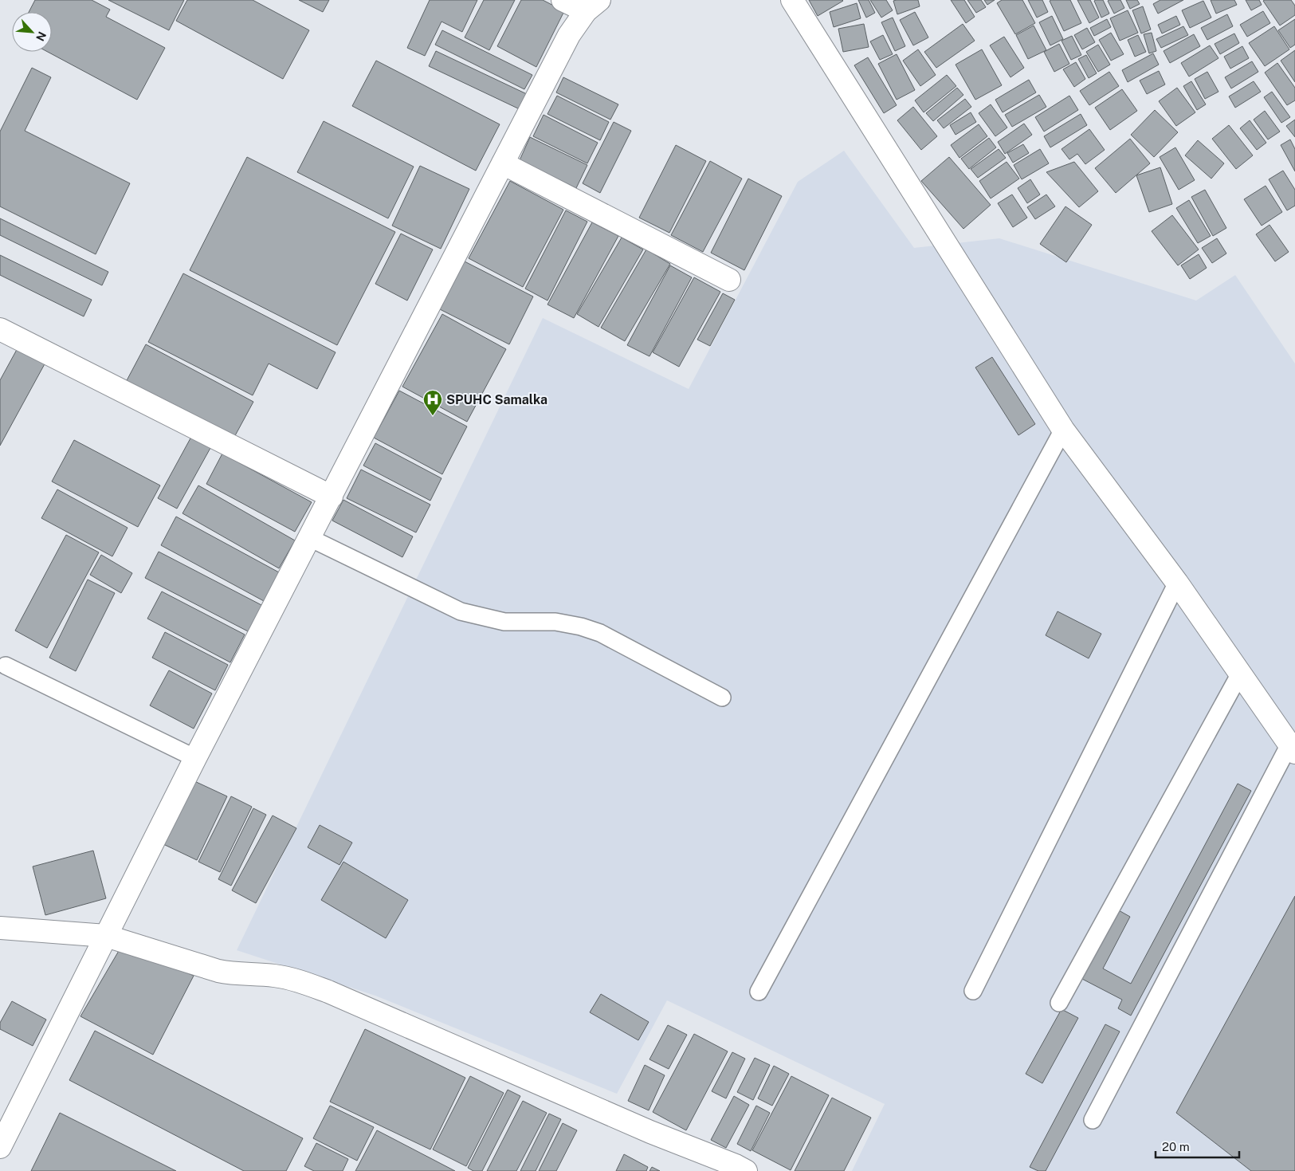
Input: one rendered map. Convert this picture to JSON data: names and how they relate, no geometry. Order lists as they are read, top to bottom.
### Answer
{
  "places": {
    "hospital": ["SPUHC Samalka"]
  },
  "scale_bar": "20 m",
  "north": "bottom right"
}
